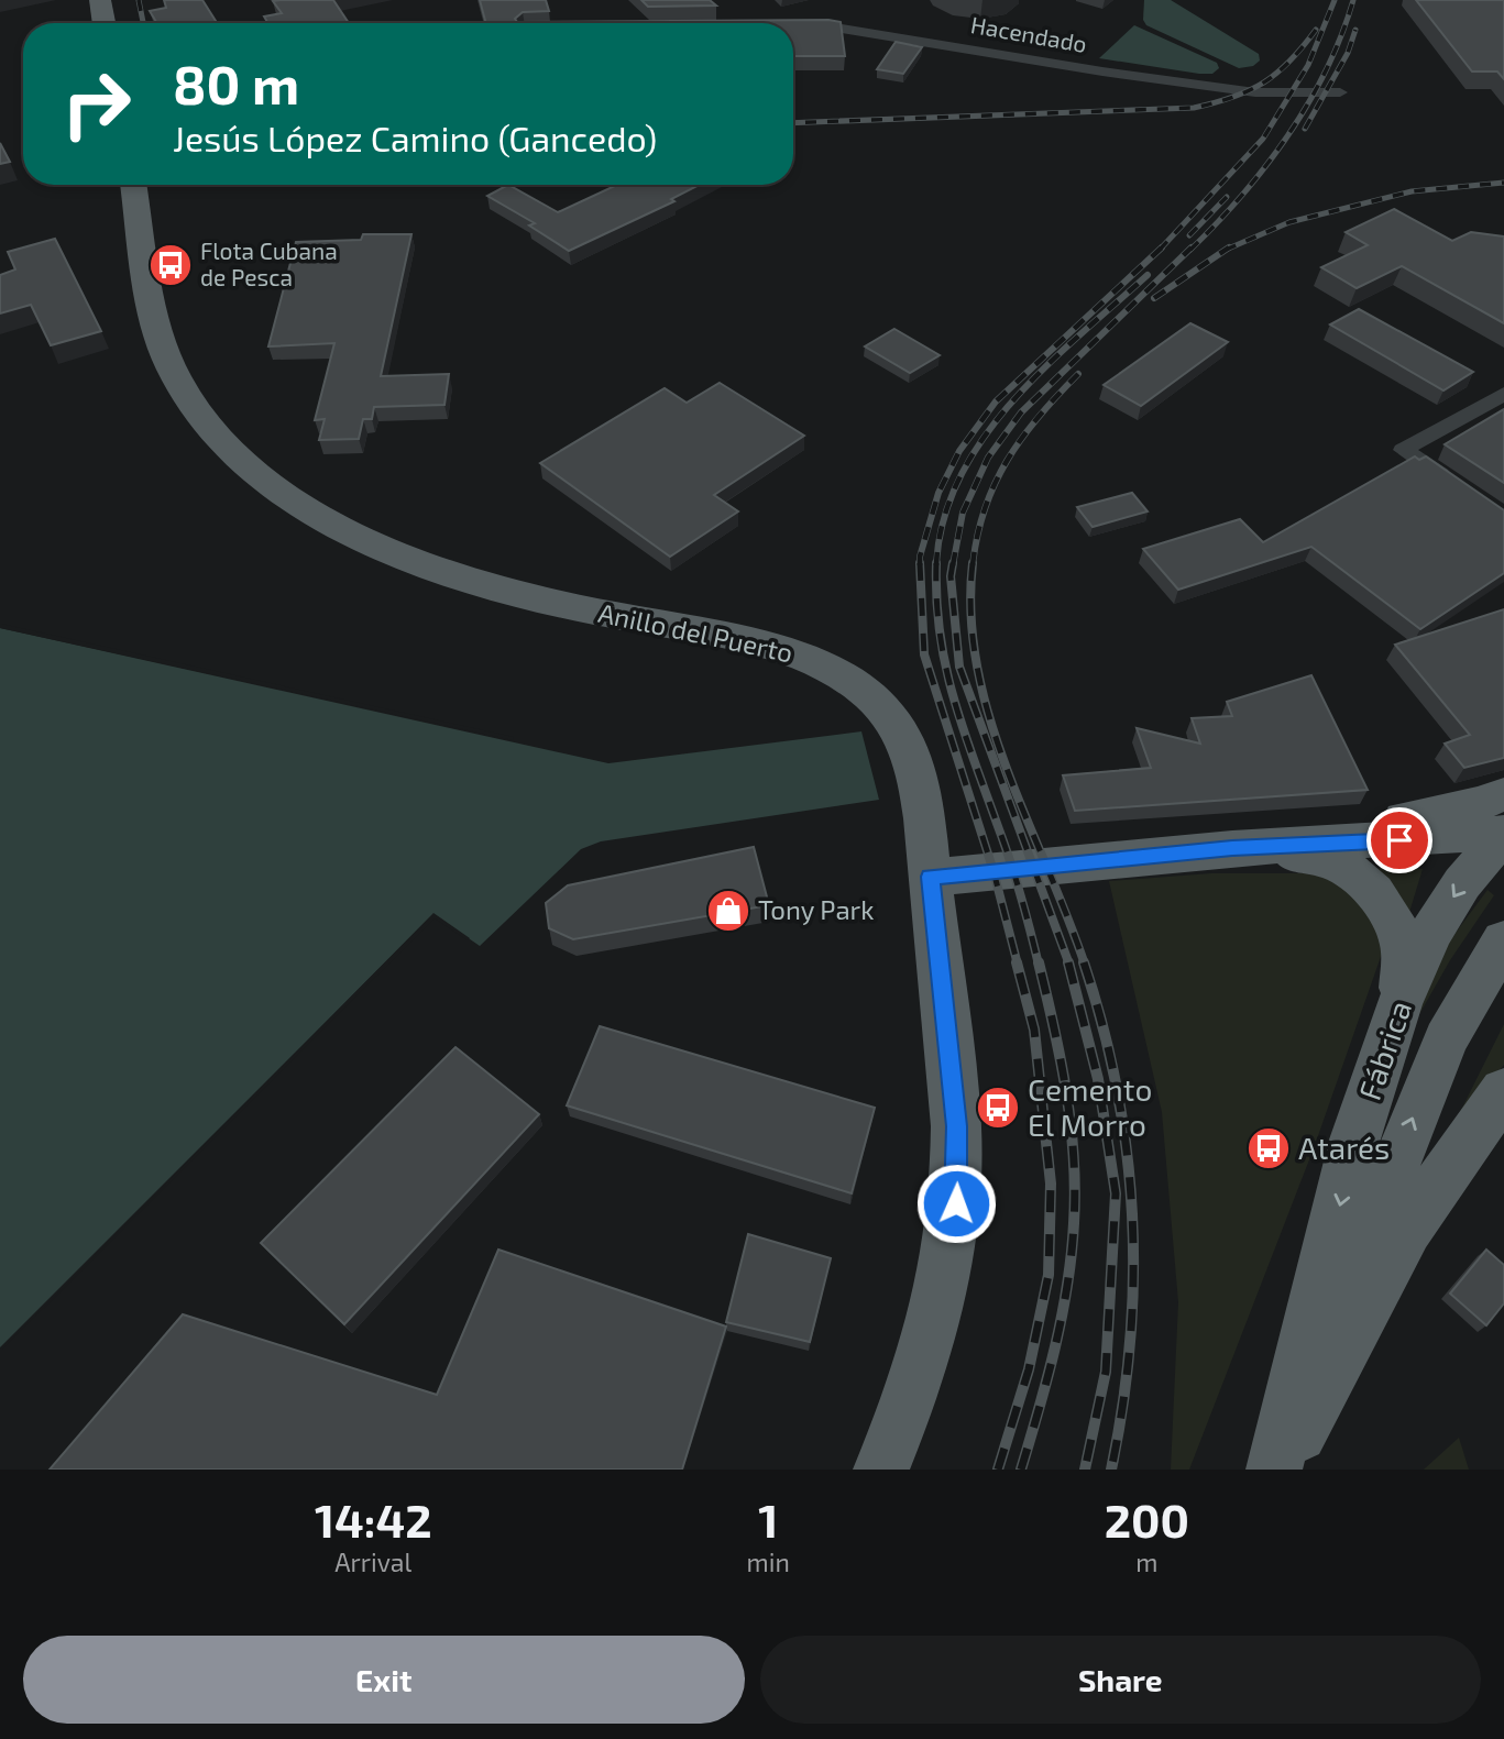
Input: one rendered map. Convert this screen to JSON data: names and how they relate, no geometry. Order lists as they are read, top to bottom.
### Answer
{
  "streets": {
    "main road": ["Anillo del Puerto", "Fábrica"],
    "street": ["Hacendado"]
  },
  "places": {
    "bus stop": ["Flota Cubana de Pesca", "Cemento El Morro", "Atarés"],
    "shop": ["Tony Park"]
  },
  "page": {
    "turn": ["80 m", "Jesús López Camino (Gancedo)"],
    "eta": [
      "14:42",
      "Arrival",
      "1",
      "min",
      "200",
      "m"
    ],
    "buttons": ["Exit", "Share"]
  }
}
